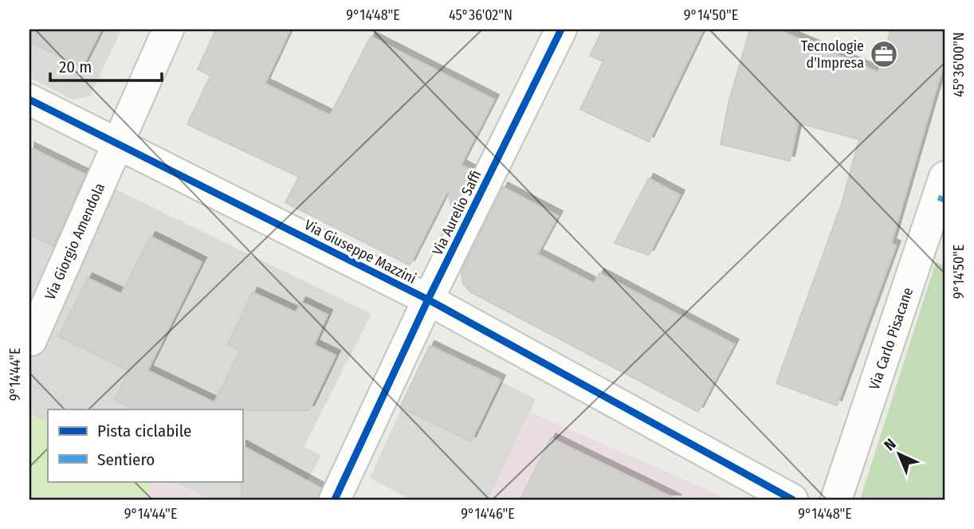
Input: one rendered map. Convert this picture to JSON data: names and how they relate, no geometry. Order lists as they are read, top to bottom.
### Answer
{
  "streets": {
    "street": [
      "Via Aurelio Saffi",
      "Via Giorgio Amendola",
      "Via Giuseppe Mazzini",
      "Via Carlo Pisacane"
    ]
  },
  "crossings": [
    ["Via Aurelio Saffi", "Via Giuseppe Mazzini"],
    ["Via Giorgio Amendola", "Via Giuseppe Mazzini"]
  ],
  "places": {
    "office": ["Tecnologie d'Impresa"]
  },
  "legend": ["Pista ciclabile", "Sentiero"],
  "scale_bar": "20 m",
  "north": "top left",
  "coordinates": [
    "9°14'48\"E",
    "45°36'02\"N",
    "9°14'50\"E",
    "45°36'00\"N",
    "9°14'44\"E",
    "9°14'46\"E"
  ]
}
